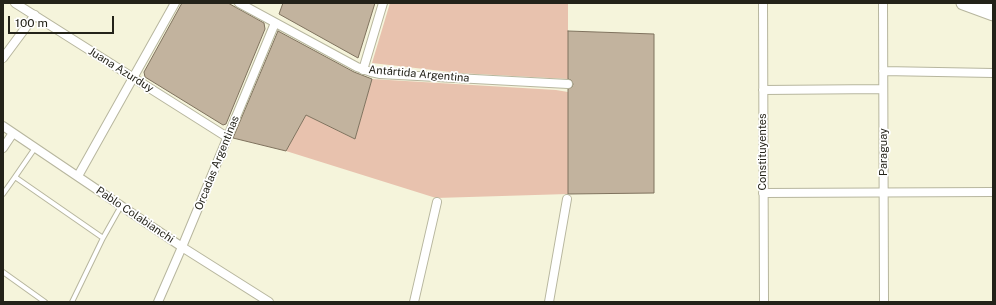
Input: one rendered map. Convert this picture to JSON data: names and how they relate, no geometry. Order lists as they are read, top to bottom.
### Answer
{
  "streets": {
    "street": [
      "Juana Azurduy",
      "Antártida Argentina",
      "Constituyentes",
      "Paraguay",
      "Orcadas Argentinas",
      "Pablo Colabianchi"
    ]
  },
  "crossings": [
    ["Juana Azurduy", "Orcadas Argentinas"],
    ["Antártida Argentina", "Orcadas Argentinas"],
    ["Orcadas Argentinas", "Pablo Colabianchi"]
  ],
  "scale_bar": "100 m"
}
